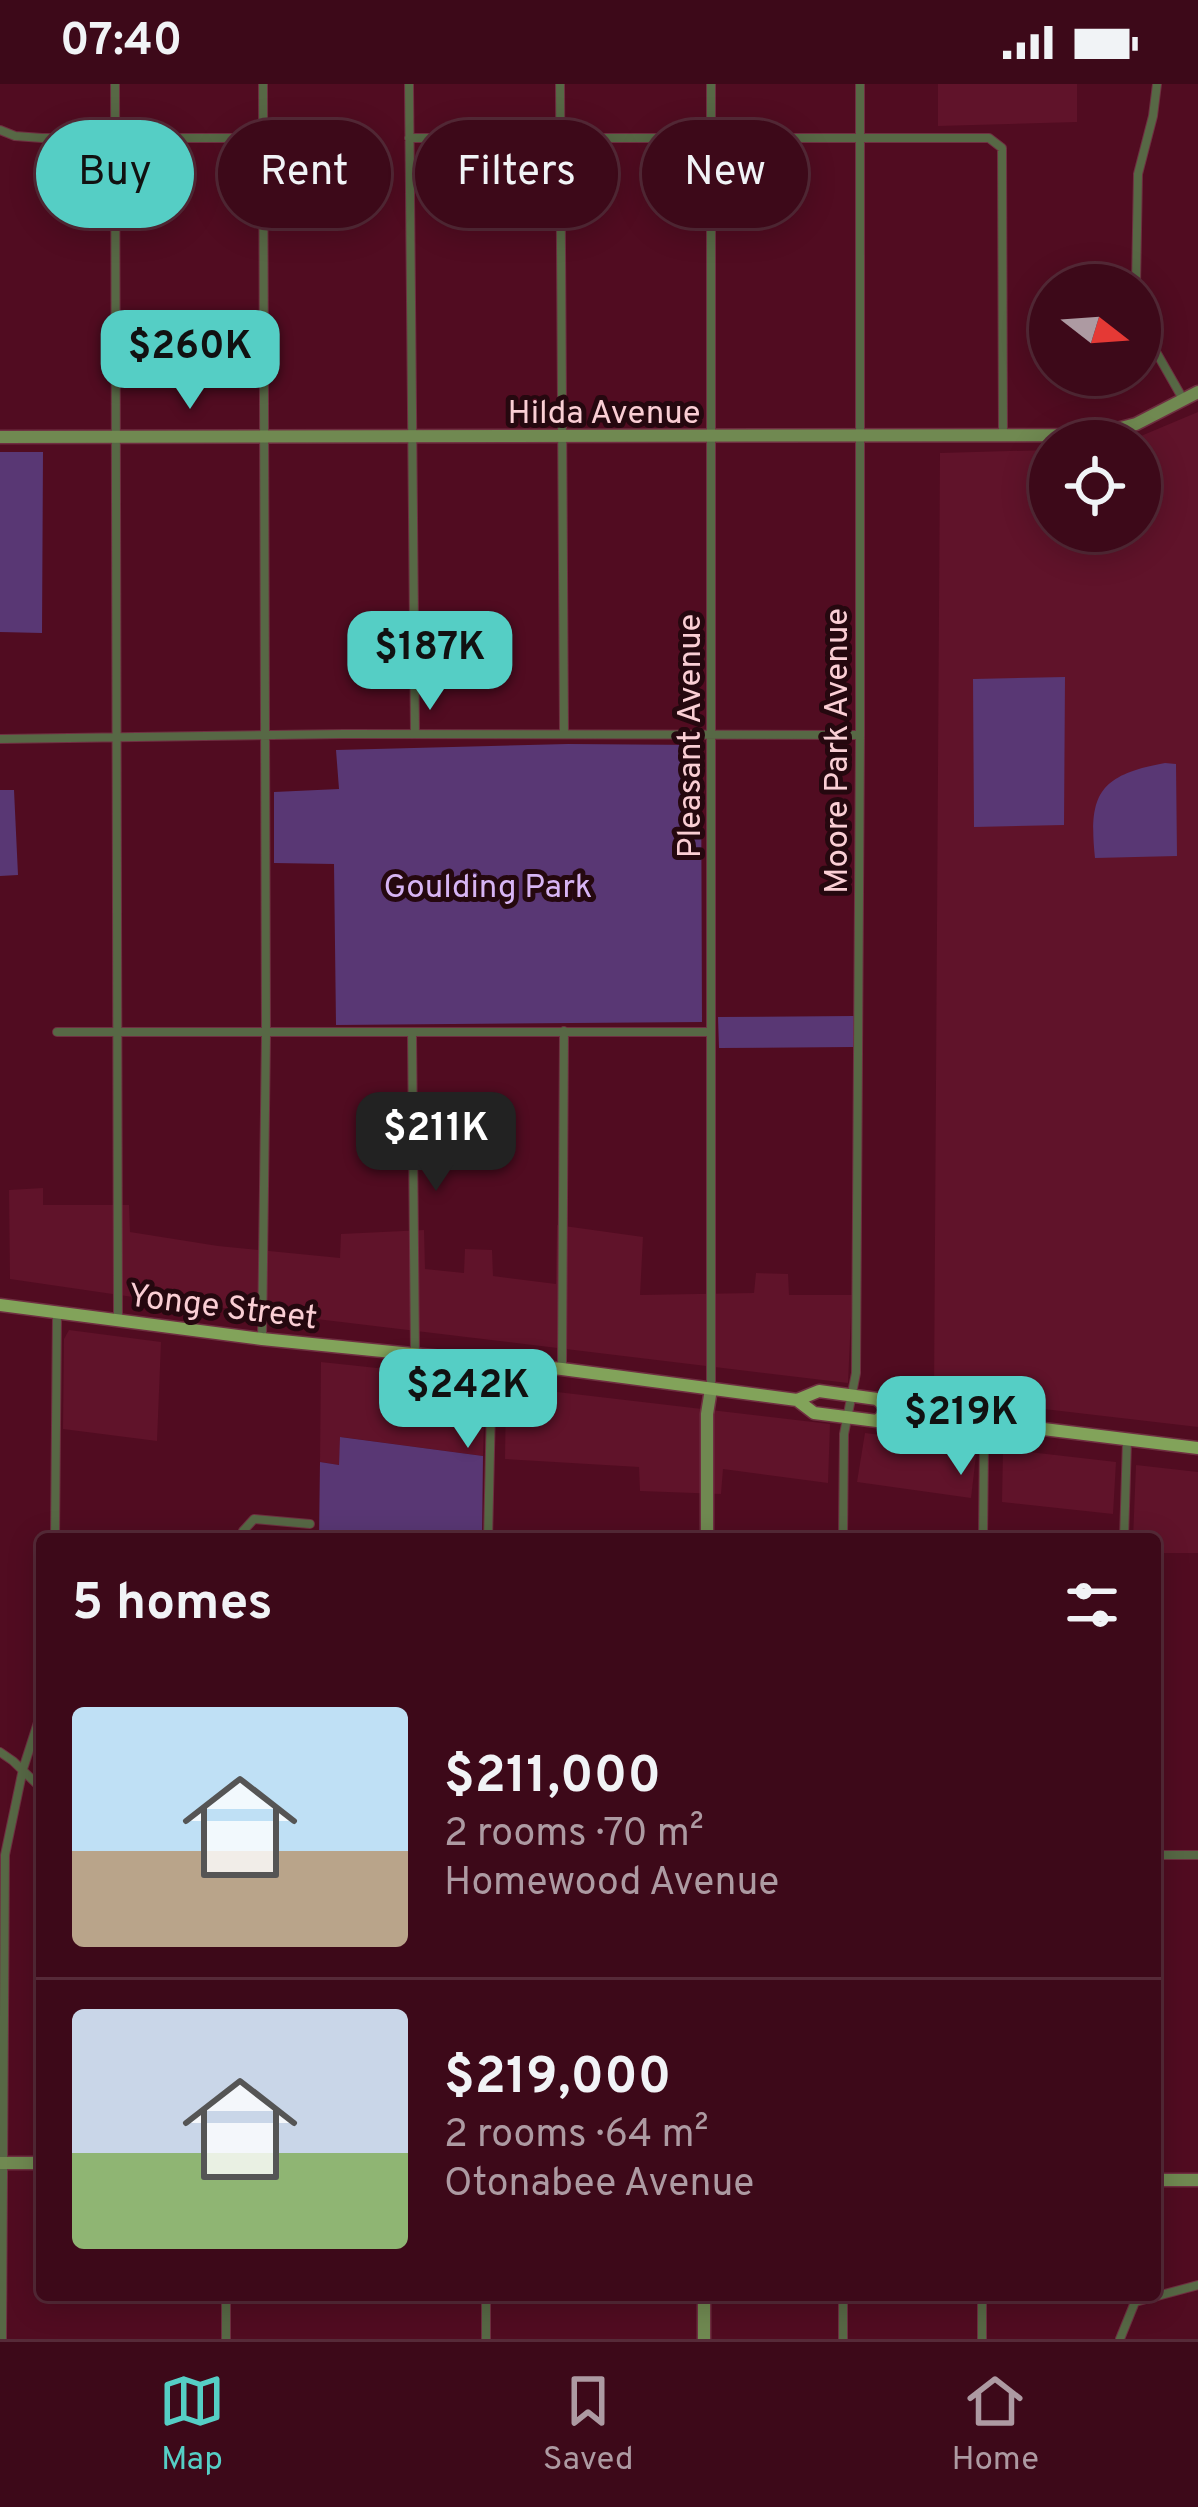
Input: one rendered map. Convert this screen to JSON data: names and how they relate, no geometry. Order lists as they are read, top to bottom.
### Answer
{
  "streets": {
    "main road": ["Yonge Street"],
    "street": ["Hilda Avenue", "Pleasant Avenue", "Moore Park Avenue"]
  },
  "crossings": [
    ["Hilda Avenue", "Pleasant Avenue"],
    ["Hilda Avenue", "Moore Park Avenue"],
    ["Pleasant Avenue", "Yonge Street"],
    ["Moore Park Avenue", "Yonge Street"]
  ],
  "parks": ["Goulding Park"],
  "north": "right",
  "page": {
    "status": "07:40",
    "chip": [
      "Buy",
      "Rent",
      "Filters",
      "New"
    ],
    "price": [
      "$260K",
      "$187K",
      "$211K",
      "$242K",
      "$219K"
    ],
    "heading": "5 homes",
    "list": [
      {
        "name": "$211,000",
        "note": "2 rooms · 70 m² · Homewood Avenue"
      },
      {
        "name": "$219,000",
        "note": "2 rooms · 64 m² · Otonabee Avenue"
      }
    ],
    "tabs": ["Map", "Saved", "Home"]
  }
}
